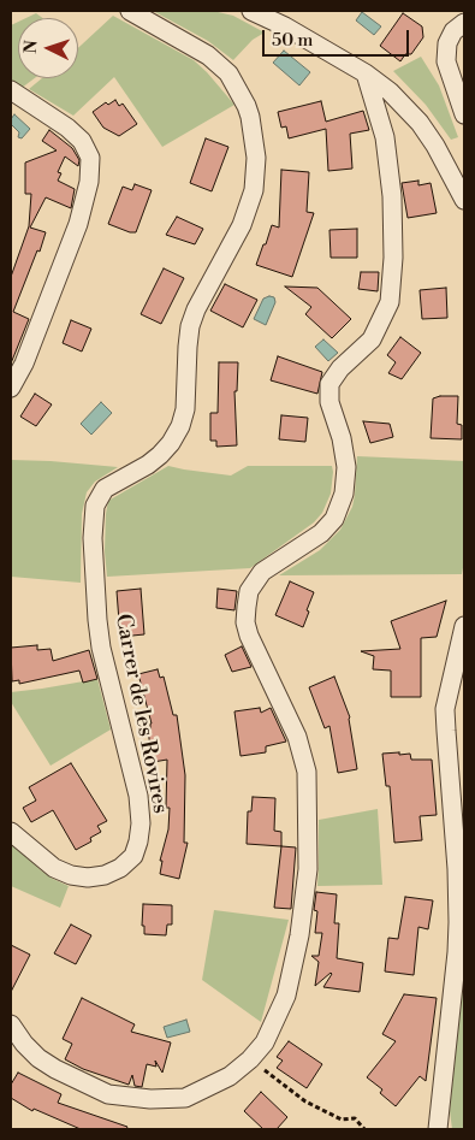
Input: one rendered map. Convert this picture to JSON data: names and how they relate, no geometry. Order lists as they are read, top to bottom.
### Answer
{
  "streets": {
    "street": ["Carrer de les Rovires"]
  },
  "scale_bar": "50 m",
  "north": "left"
}
